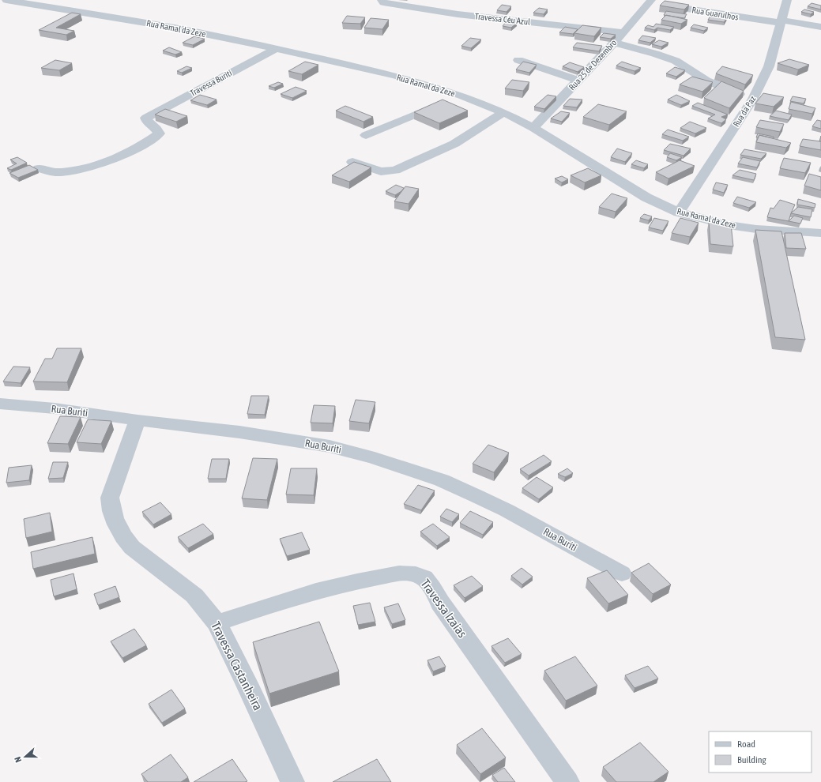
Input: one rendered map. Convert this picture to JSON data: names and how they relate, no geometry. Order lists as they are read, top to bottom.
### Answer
{
  "streets": {
    "street": [
      "Rua Guarulhos",
      "Travessa Céu Azul",
      "Rua Ramal da Zeze",
      "Rua 25 de Dezembro",
      "Travessa Buriti",
      "Rua da Paz",
      "Rua Buriti",
      "Travessa Izaias",
      "Travessa Castanheira"
    ]
  },
  "crossings": [
    ["Rua Guarulhos", "Rua 25 de Dezembro"],
    ["Rua Guarulhos", "Rua da Paz"],
    ["Travessa Céu Azul", "Rua 25 de Dezembro"],
    ["Rua Ramal da Zeze", "Rua 25 de Dezembro"],
    ["Rua Ramal da Zeze", "Travessa Buriti"],
    ["Rua Ramal da Zeze", "Rua da Paz"],
    ["Rua Buriti", "Travessa Castanheira"],
    ["Travessa Izaias", "Travessa Castanheira"]
  ],
  "legend": ["Road", "Building"],
  "north": "left"
}
